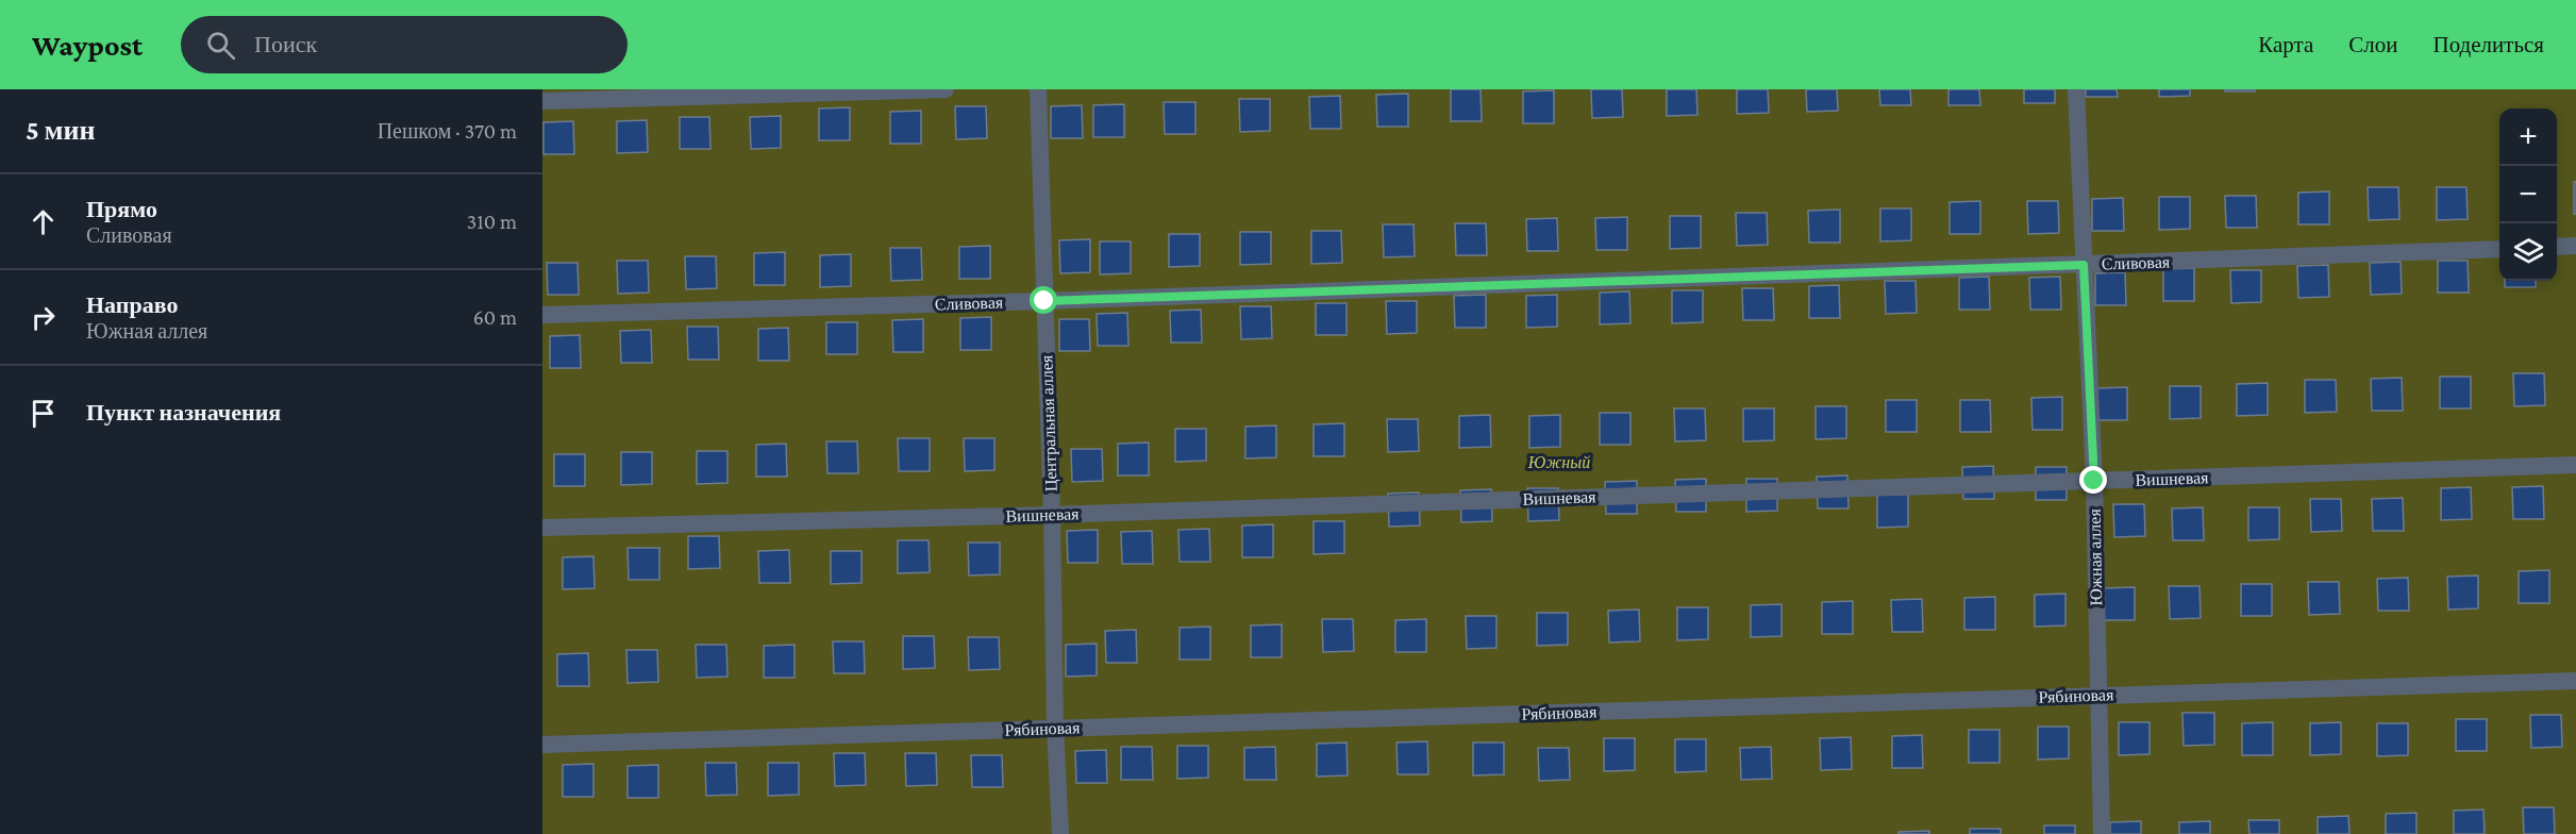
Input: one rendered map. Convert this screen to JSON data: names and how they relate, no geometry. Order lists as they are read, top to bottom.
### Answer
{
  "streets": {
    "street": [
      "Сливовая",
      "Центральная аллея",
      "Вишневая",
      "Южная аллея",
      "Рябиновая"
    ]
  },
  "crossings": [
    ["Сливовая", "Центральная аллея"],
    ["Сливовая", "Южная аллея"],
    ["Центральная аллея", "Вишневая"],
    ["Центральная аллея", "Рябиновая"],
    ["Вишневая", "Южная аллея"],
    ["Южная аллея", "Рябиновая"]
  ],
  "parks": ["Южный"],
  "page": {
    "header": "Waypost",
    "search": "Поиск",
    "nav": ["Карта", "Слои", "Поделиться"],
    "heading": ["5 мин", "Пешком · 370 m"],
    "map_buttons": ["+", "−"],
    "list": [
      ["Прямо", "Сливовая", "310 m"],
      ["Направо", "Южная аллея", "60 m"],
      "Пункт назначения"
    ]
  }
}
